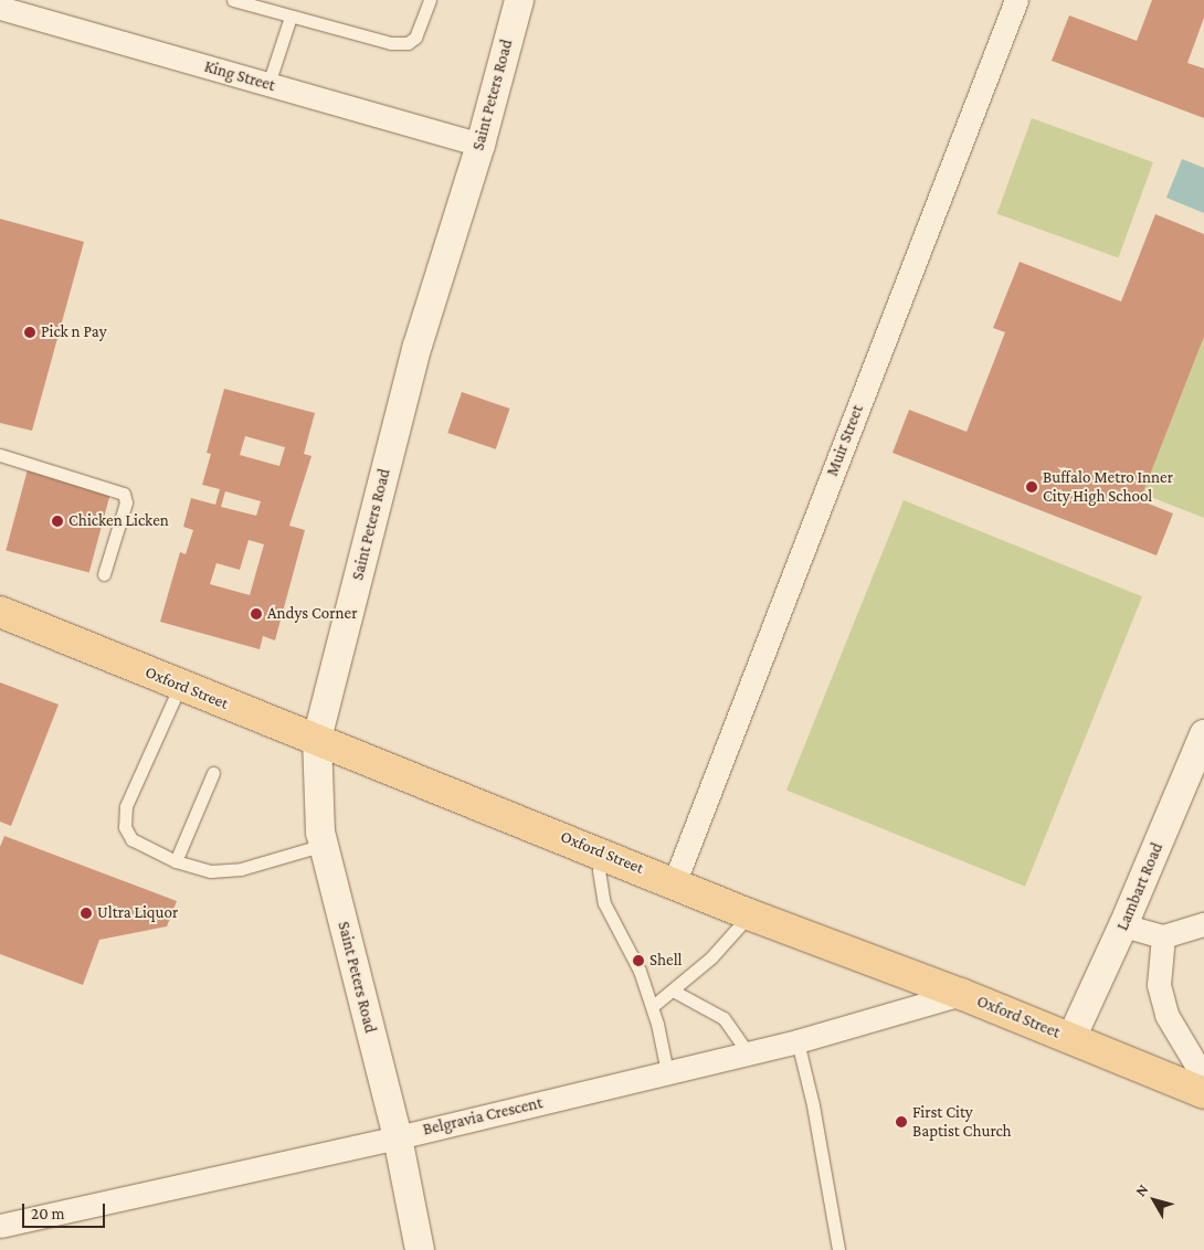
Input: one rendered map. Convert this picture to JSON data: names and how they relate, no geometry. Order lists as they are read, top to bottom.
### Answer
{
  "streets": {
    "main road": ["Oxford Street"],
    "street": [
      "King Street",
      "Saint Peters Road",
      "Muir Street",
      "Lambart Road",
      "Belgravia Crescent"
    ]
  },
  "crossings": [
    ["King Street", "Saint Peters Road"],
    ["Saint Peters Road", "Oxford Street"],
    ["Saint Peters Road", "Belgravia Crescent"],
    ["Muir Street", "Oxford Street"],
    ["Oxford Street", "Lambart Road"],
    ["Oxford Street", "Belgravia Crescent"]
  ],
  "places": [
    "Pick n Pay",
    "Buffalo Metro Inner City High School",
    "Chicken Licken",
    "Andys Corner",
    "Ultra Liquor",
    "Shell",
    "First City Baptist Church"
  ],
  "scale_bar": "20 m",
  "north": "top left"
}
